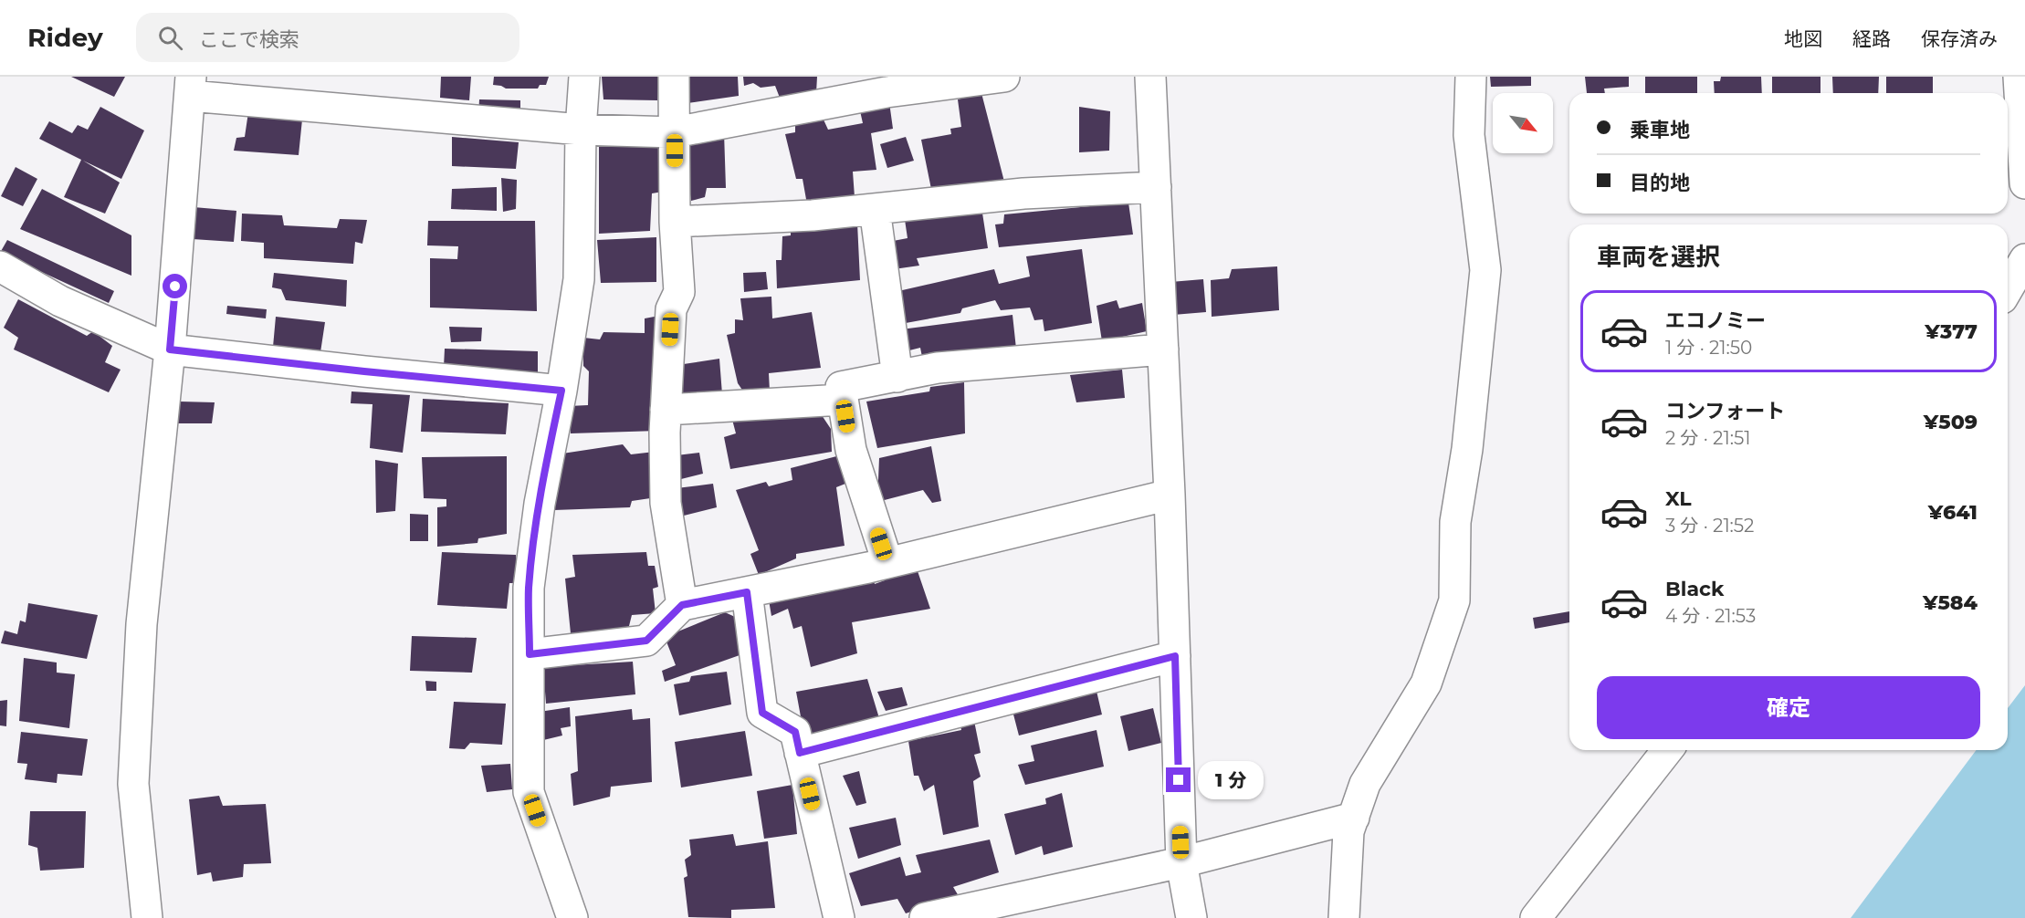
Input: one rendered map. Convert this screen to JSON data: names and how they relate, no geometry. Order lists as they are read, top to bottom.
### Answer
{
  "north": "bottom right",
  "page": {
    "header": "Ridey",
    "search": "ここで検索",
    "nav": ["地図", "経路", "保存済み"],
    "banner": ["乗車地", "目的地"],
    "heading": "車両を選択",
    "list": [
      {
        "name": "エコノミー",
        "note": "1 分 · 21:50",
        "value": "¥377"
      },
      {
        "name": "コンフォート",
        "note": "2 分 · 21:51",
        "value": "¥509"
      },
      {
        "name": "XL",
        "note": "3 分 · 21:52",
        "value": "¥641"
      },
      {
        "name": "Black",
        "note": "4 分 · 21:53",
        "value": "¥584"
      }
    ],
    "buttons": "確定",
    "bubble": "1 分"
  }
}
